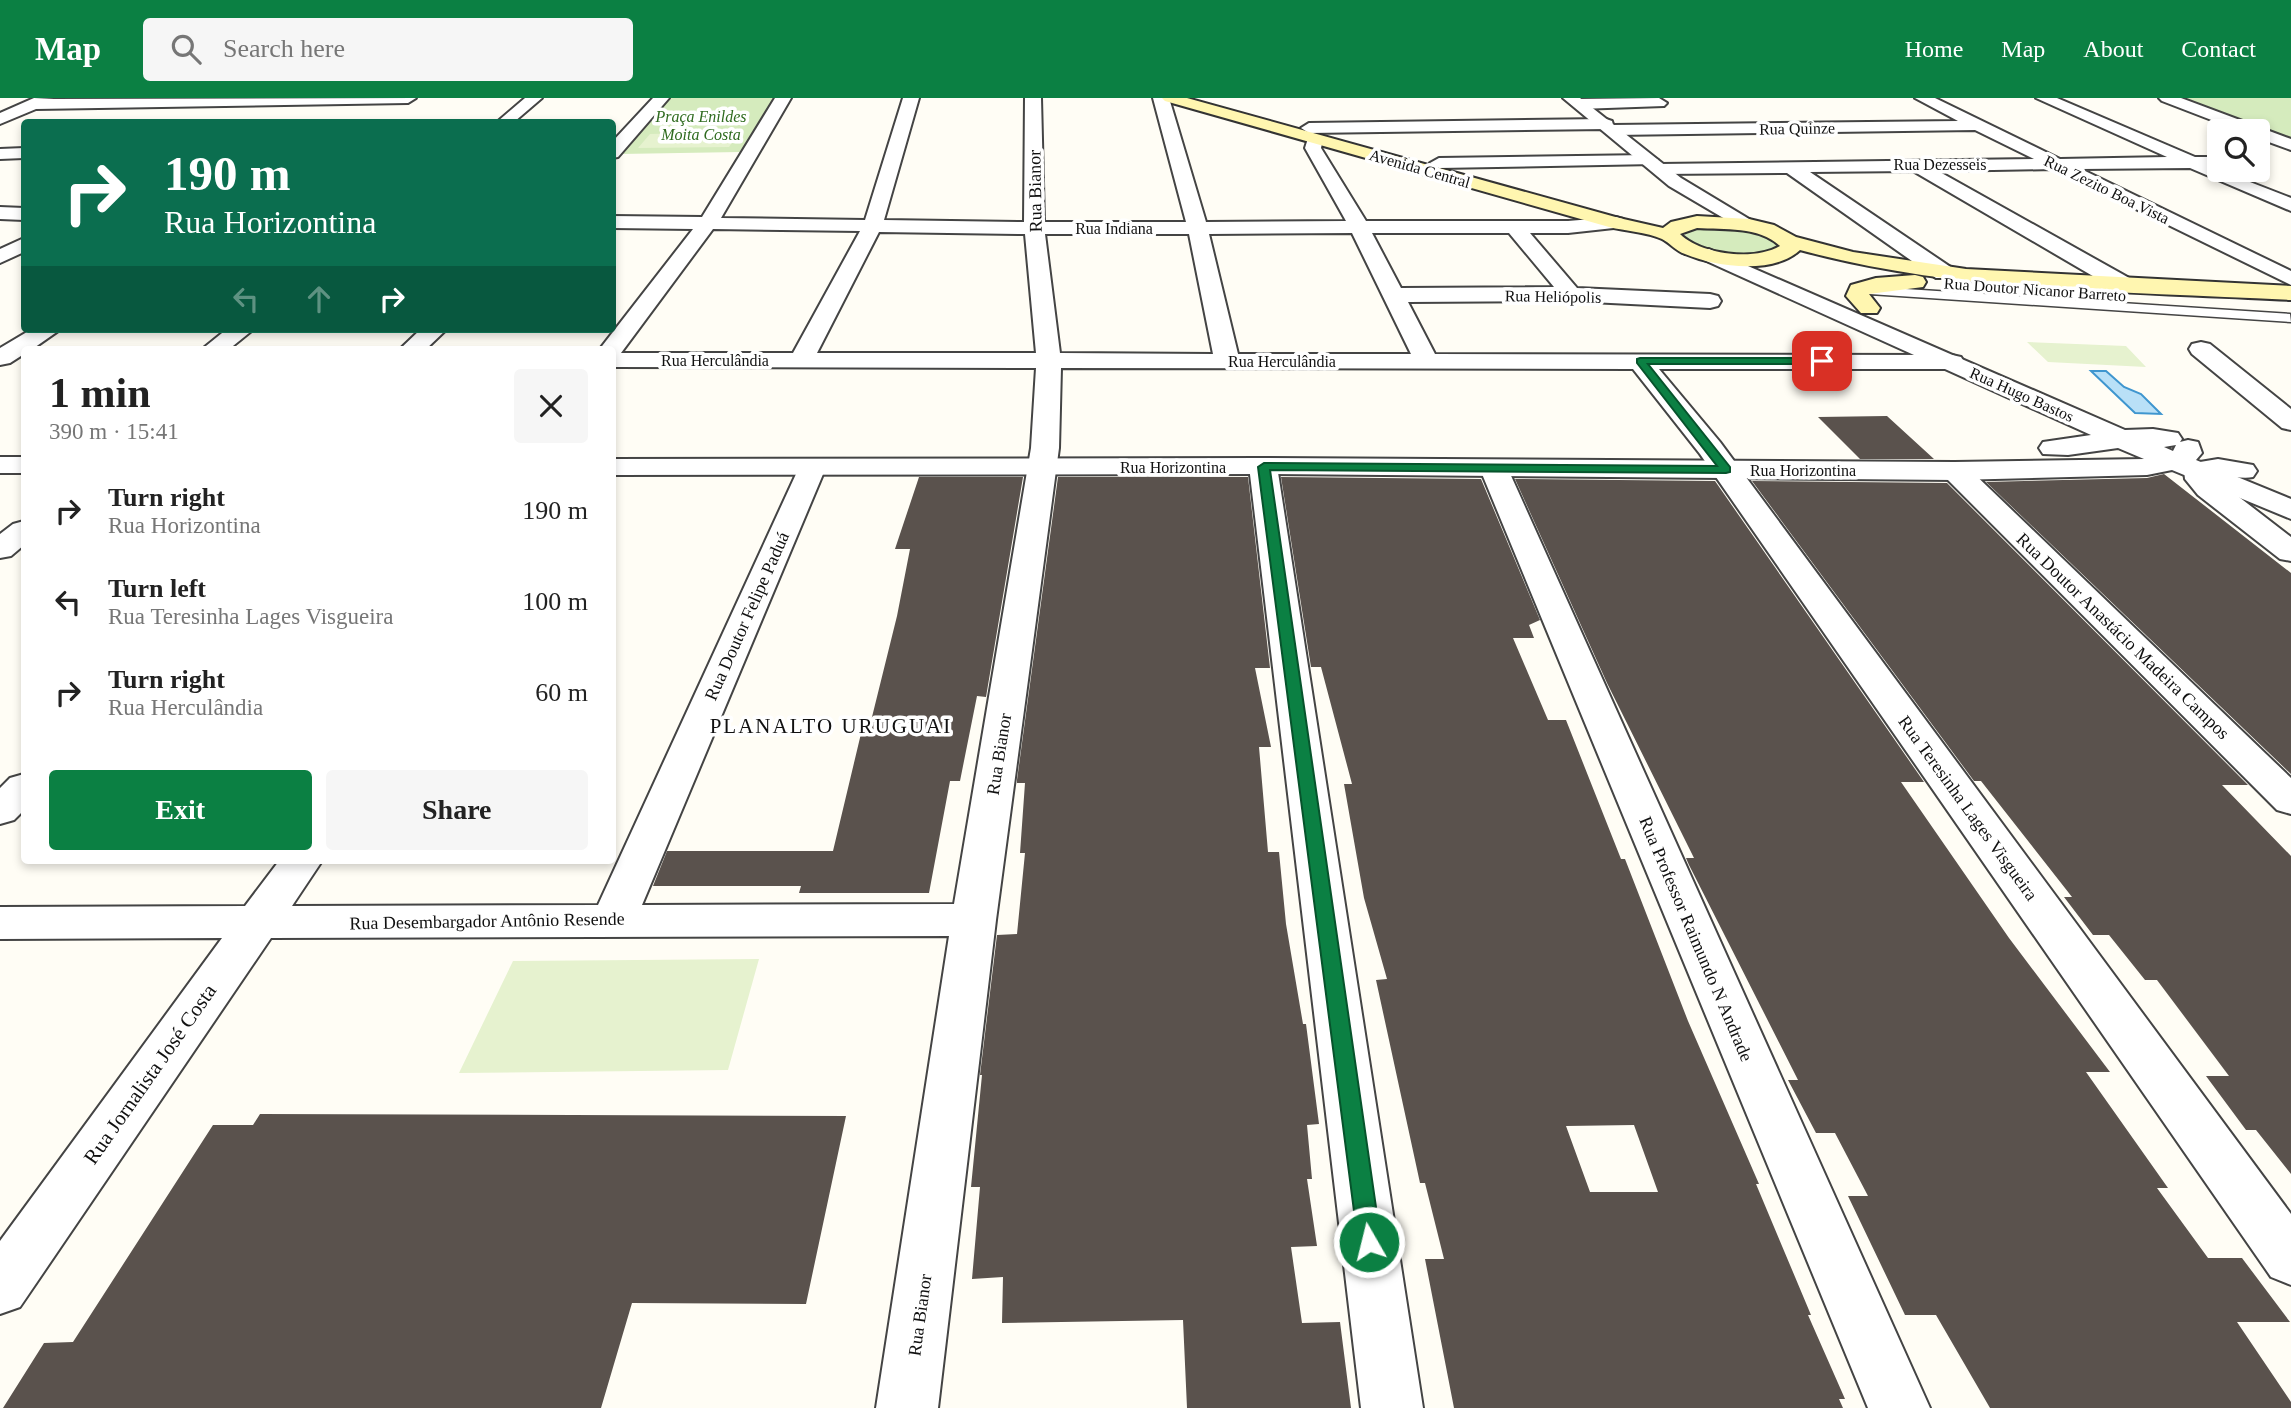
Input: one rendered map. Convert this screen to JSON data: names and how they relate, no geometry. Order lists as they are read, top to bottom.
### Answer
{
  "streets": {
    "main road": ["Avenida Central", "Rua Doutor Nicanor Barreto"],
    "street": [
      "Rua Quinze",
      "Rua Dezesseis",
      "Rua Zezito Boa Vista",
      "Rua Bianor",
      "Rua Indiana",
      "Rua Heliópolis",
      "Rua Herculândia",
      "Rua Hugo Bastos",
      "Rua Horizontina",
      "Rua Doutor Felipe Paduá",
      "Rua Doutor Anastácio Madeira Campos",
      "Rua Teresinha Lages Visgueira",
      "Rua Desembargador Antônio Resende",
      "Rua Professor Raimundo N Andrade",
      "Rua Jornalista José Costa"
    ]
  },
  "crossings": [
    ["Rua Quinze", "Avenida Central"],
    ["Rua Quinze", "Rua Zezito Boa Vista"],
    ["Rua Dezesseis", "Avenida Central"],
    ["Rua Dezesseis", "Rua Zezito Boa Vista"],
    ["Avenida Central", "Rua Indiana"],
    ["Rua Bianor", "Rua Indiana"],
    ["Rua Bianor", "Rua Herculândia"],
    ["Rua Bianor", "Rua Horizontina"],
    ["Rua Bianor", "Rua Desembargador Antônio Resende"],
    ["Rua Herculândia", "Rua Hugo Bastos"],
    ["Rua Herculândia", "Rua Teresinha Lages Visgueira"],
    ["Rua Hugo Bastos", "Rua Horizontina"],
    ["Rua Horizontina", "Rua Doutor Felipe Paduá"],
    ["Rua Horizontina", "Rua Doutor Anastácio Madeira Campos"],
    ["Rua Horizontina", "Rua Teresinha Lages Visgueira"],
    ["Rua Horizontina", "Rua Professor Raimundo N Andrade"],
    ["Rua Doutor Felipe Paduá", "Rua Desembargador Antônio Resende"],
    ["Rua Desembargador Antônio Resende", "Rua Jornalista José Costa"]
  ],
  "districts": ["PLANALTO URUGUAI"],
  "parks": ["Praça Enildes Moita Costa"],
  "page": {
    "header": "Map",
    "search": "Search here",
    "nav": [
      "Home",
      "Map",
      "About",
      "Contact"
    ],
    "turn": ["190 m", "Rua Horizontina"],
    "heading": ["1 min", "390 m · 15:41"],
    "list": [
      {
        "name": "Turn right",
        "note": "Rua Horizontina",
        "value": "190 m"
      },
      {
        "name": "Turn left",
        "note": "Rua Teresinha Lages Visgueira",
        "value": "100 m"
      },
      {
        "name": "Turn right",
        "note": "Rua Herculândia",
        "value": "60 m"
      }
    ],
    "buttons": ["Exit", "Share"]
  }
}
